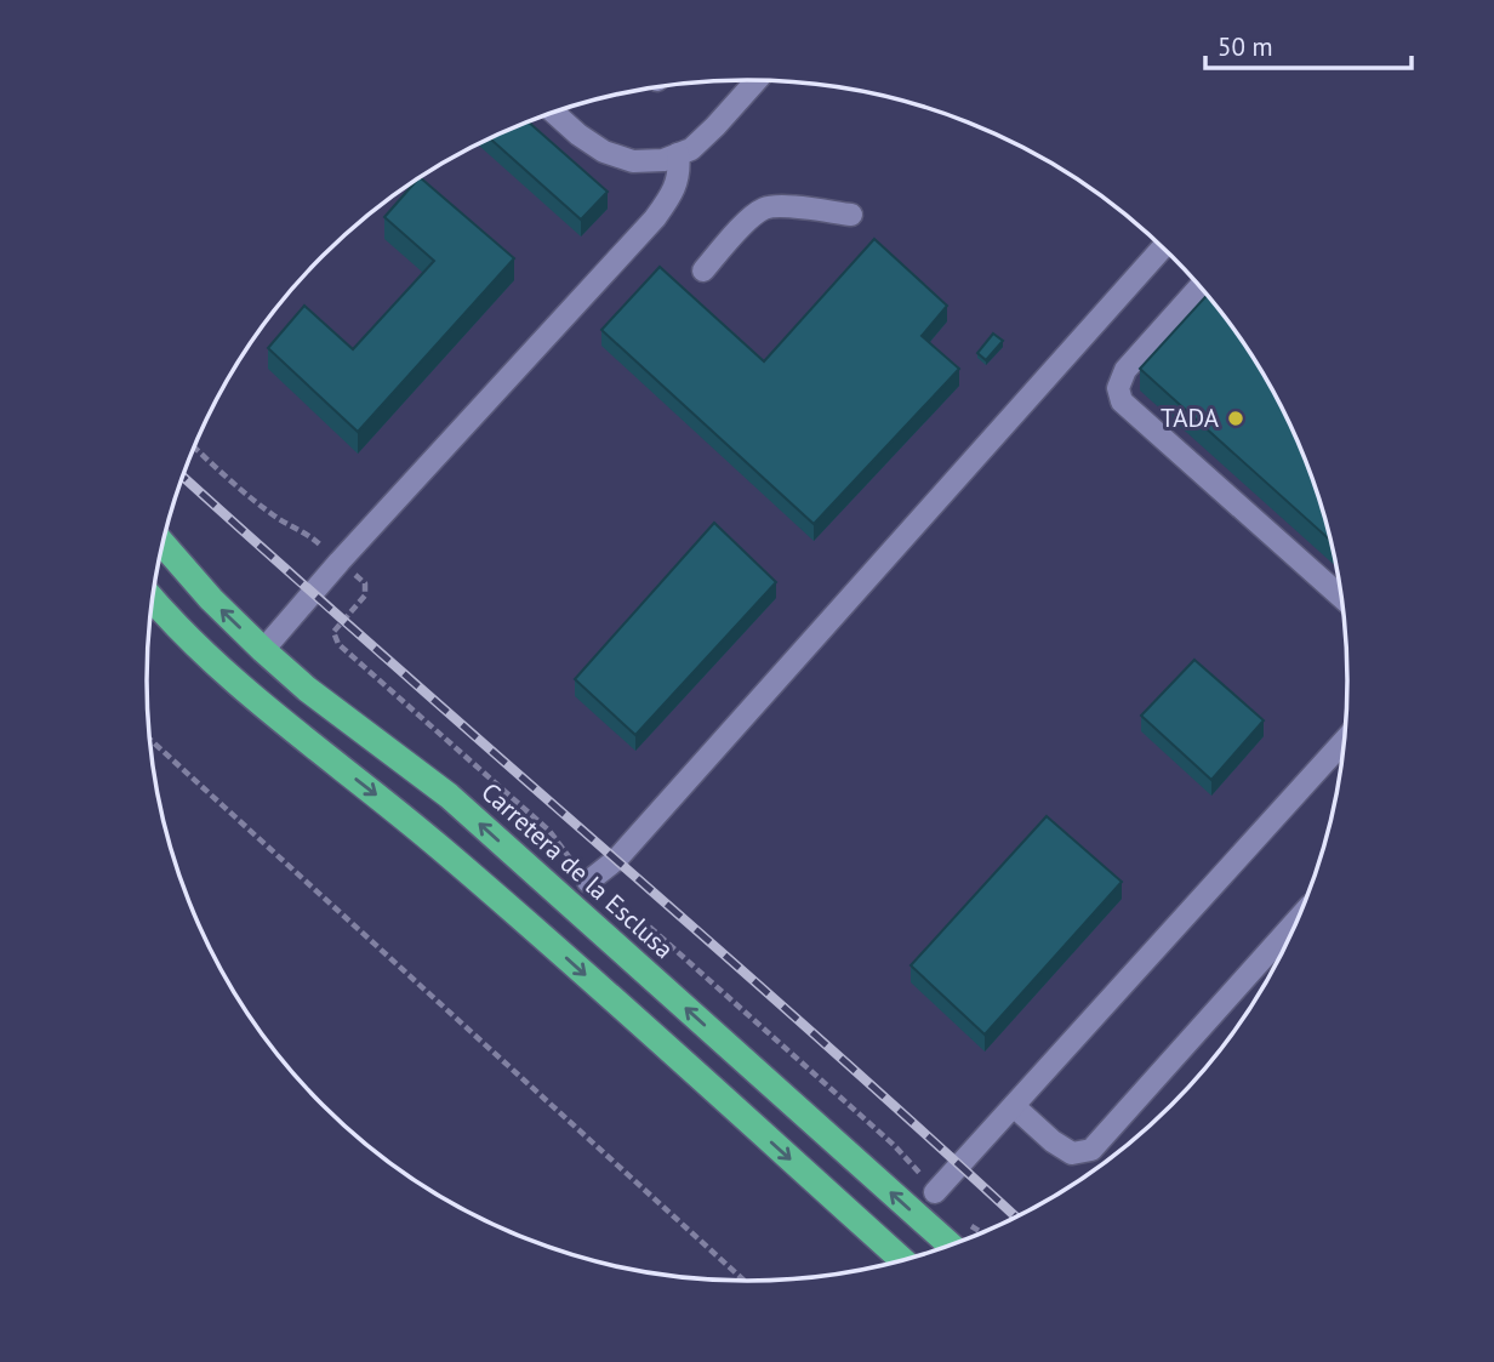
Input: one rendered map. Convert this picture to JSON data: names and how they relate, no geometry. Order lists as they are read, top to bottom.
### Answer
{
  "streets": {
    "highway": ["Carretera de la Esclusa"]
  },
  "places": ["TADA"],
  "scale_bar": "50 m"
}
